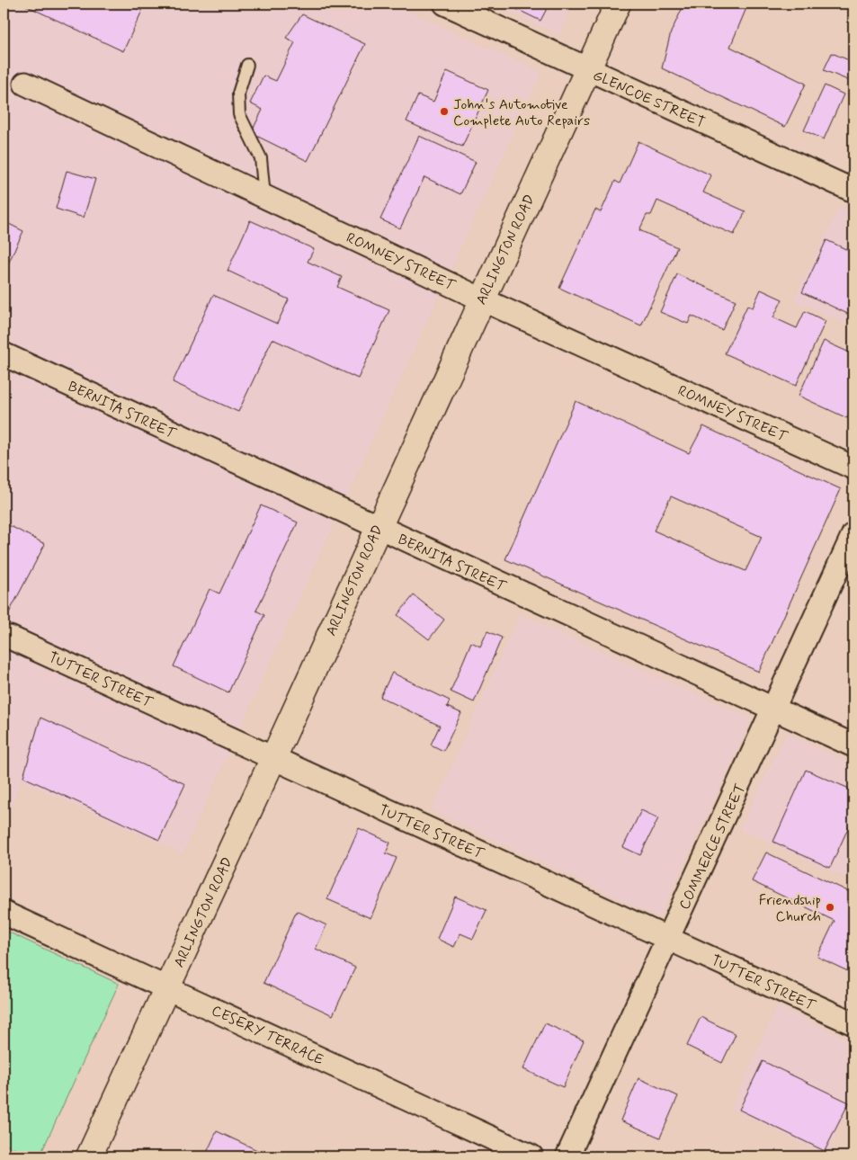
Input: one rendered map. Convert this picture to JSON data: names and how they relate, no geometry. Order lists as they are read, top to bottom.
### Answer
{
  "streets": {
    "main road": ["ARLINGTON ROAD"],
    "street": [
      "GLENCOE STREET",
      "ROMNEY STREET",
      "BERNITA STREET",
      "TUTTER STREET",
      "COMMERCE STREET",
      "CESERY TERRACE"
    ]
  },
  "crossings": [
    ["GLENCOE STREET", "ARLINGTON ROAD"],
    ["ARLINGTON ROAD", "ROMNEY STREET"],
    ["ARLINGTON ROAD", "BERNITA STREET"],
    ["ARLINGTON ROAD", "TUTTER STREET"],
    ["ARLINGTON ROAD", "CESERY TERRACE"],
    ["BERNITA STREET", "COMMERCE STREET"],
    ["TUTTER STREET", "COMMERCE STREET"]
  ],
  "places": ["John's Automotive Complete Auto Repairs", "Friendship Church"]
}
